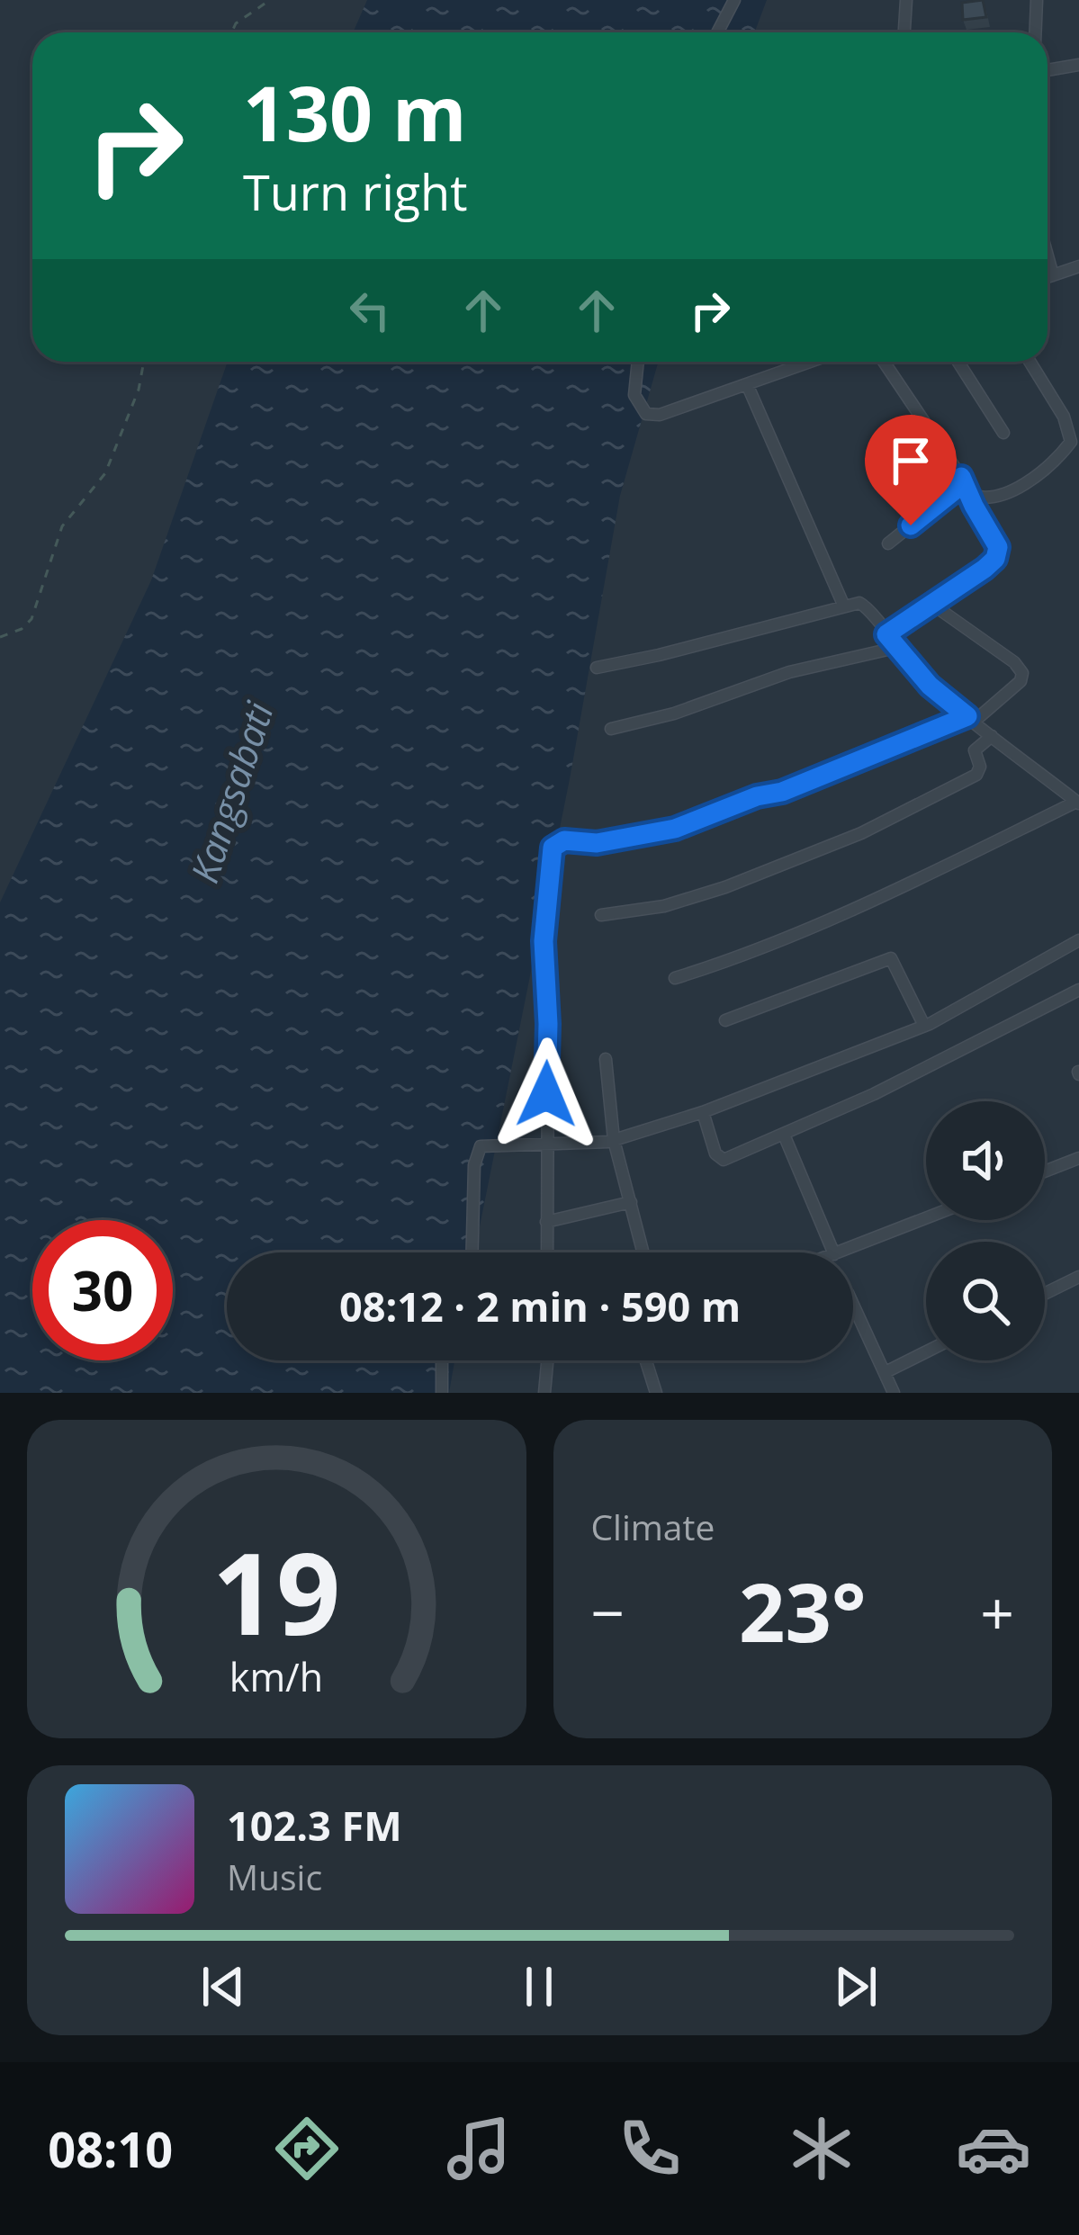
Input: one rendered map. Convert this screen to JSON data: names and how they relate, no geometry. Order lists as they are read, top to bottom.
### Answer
{
  "water": ["Kangsabati"],
  "page": {
    "turn": ["130 m", "Turn right"],
    "limit": "30",
    "trip": "08:12 · 2 min · 590 m",
    "tile": "Climate",
    "heat": ["−", "23°", "+"],
    "song": ["102.3 FM", "Music"],
    "tabs": "08:10",
    "gauge": ["19", "km/h"]
  }
}
